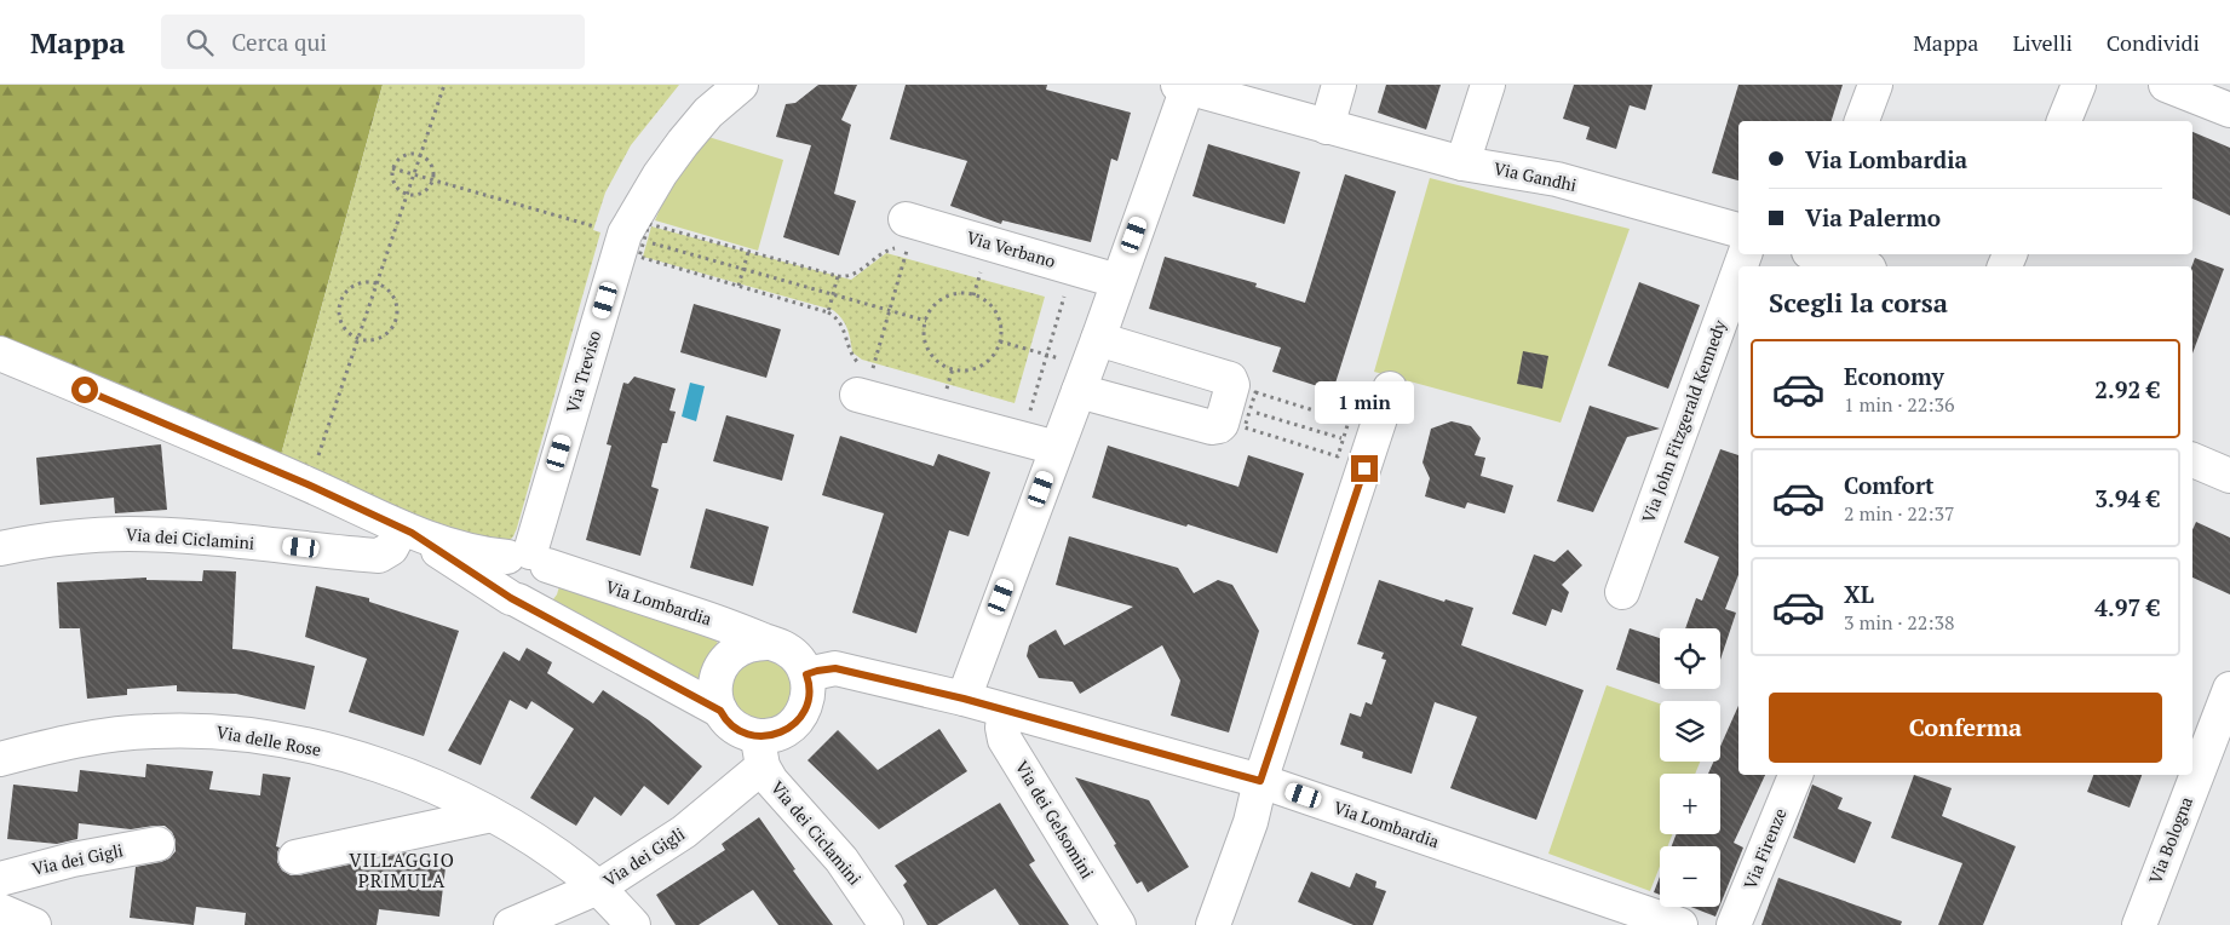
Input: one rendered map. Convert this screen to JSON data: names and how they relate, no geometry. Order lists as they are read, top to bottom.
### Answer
{
  "streets": {
    "street": [
      "Via Gandhi",
      "Via Verbano",
      "Via Treviso",
      "Via John Fitzgerald Kennedy",
      "Via dei Ciclamini",
      "Via Lombardia",
      "Via delle Rose",
      "Via dei Gelsomini",
      "Via Bologna",
      "Via Firenze",
      "Via dei Gigli"
    ]
  },
  "crossings": [
    ["Via Treviso", "Via Lombardia"],
    ["Via dei Ciclamini", "Via Lombardia"],
    ["Via dei Ciclamini", "Via dei Gigli"],
    ["Via Lombardia", "Via dei Gelsomini"],
    ["Via Lombardia", "Via dei Gigli"],
    ["Via delle Rose", "Via dei Gigli"]
  ],
  "districts": ["VILLAGGIO PRIMULA"],
  "page": {
    "header": "Mappa",
    "search": "Cerca qui",
    "nav": ["Mappa", "Livelli", "Condividi"],
    "banner": ["Via Lombardia", "Via Palermo"],
    "heading": "Scegli la corsa",
    "list": [
      {
        "name": "Economy",
        "note": "1 min · 22:36",
        "value": "2.92 €"
      },
      {
        "name": "Comfort",
        "note": "2 min · 22:37",
        "value": "3.94 €"
      },
      {
        "name": "XL",
        "note": "3 min · 22:38",
        "value": "4.97 €"
      }
    ],
    "bubble": "1 min",
    "map_buttons": ["+", "−"],
    "buttons": "Conferma"
  }
}
